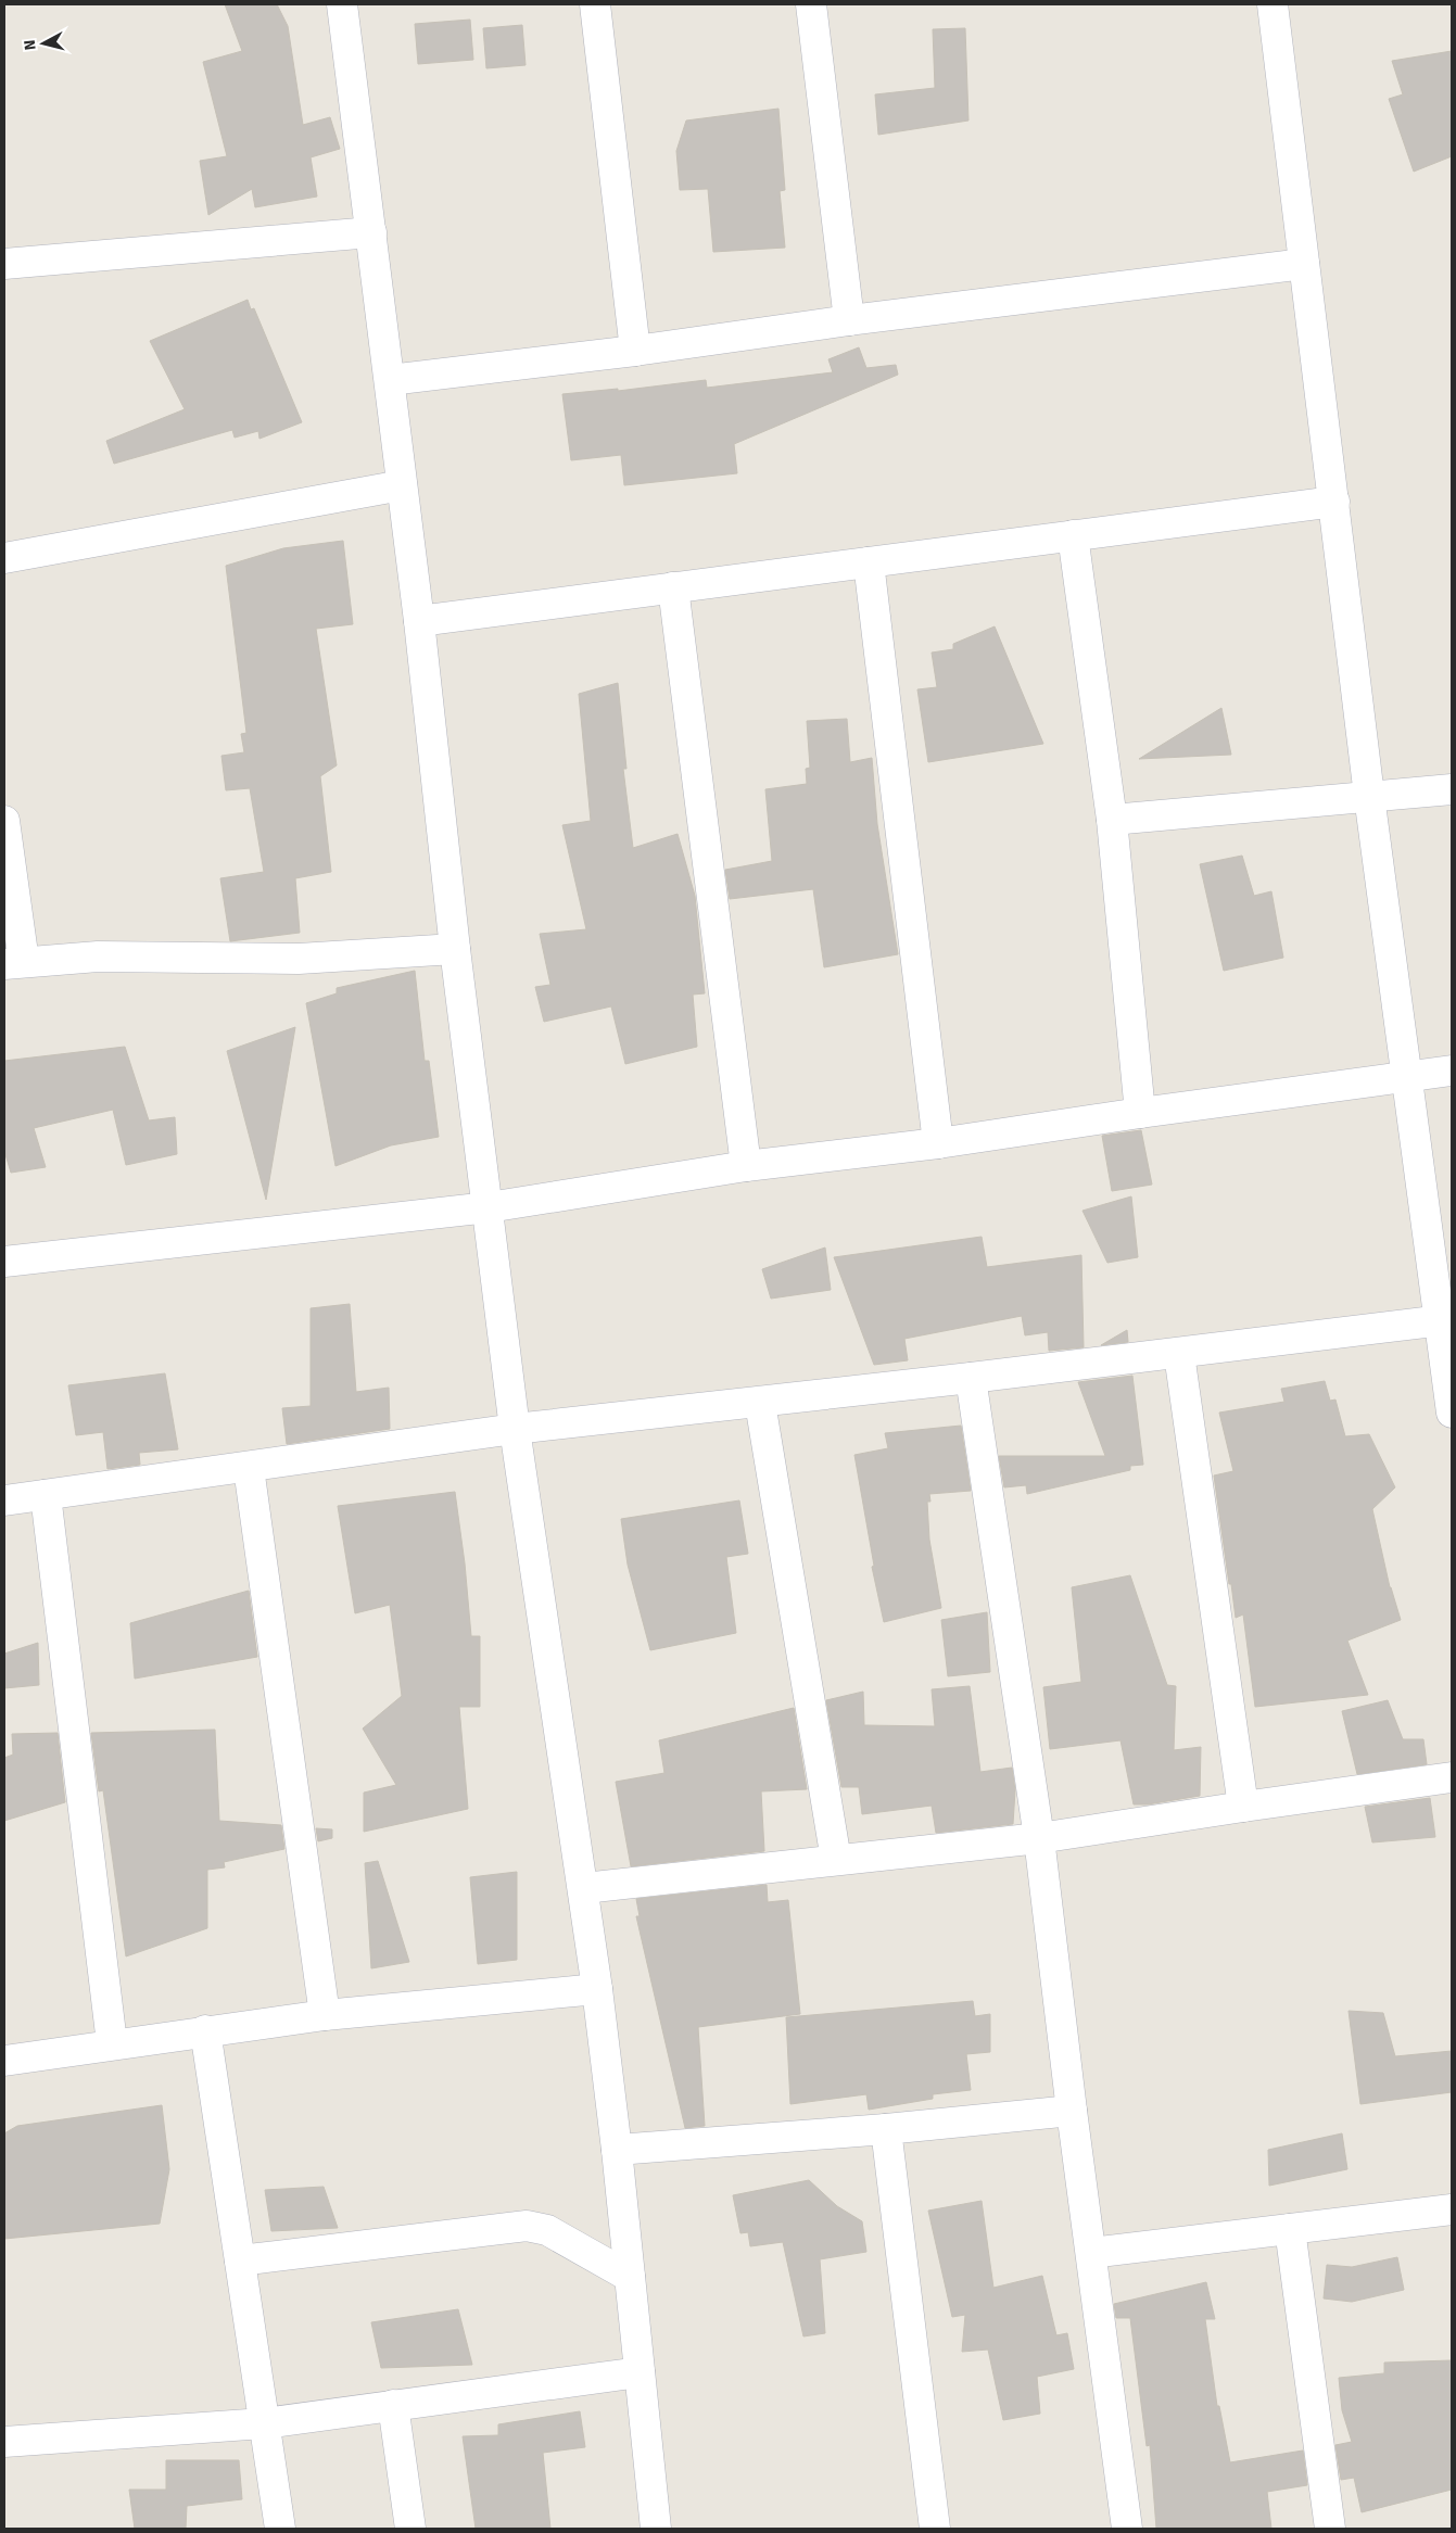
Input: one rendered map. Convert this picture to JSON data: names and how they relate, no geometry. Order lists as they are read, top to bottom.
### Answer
{
  "north": "left"
}
